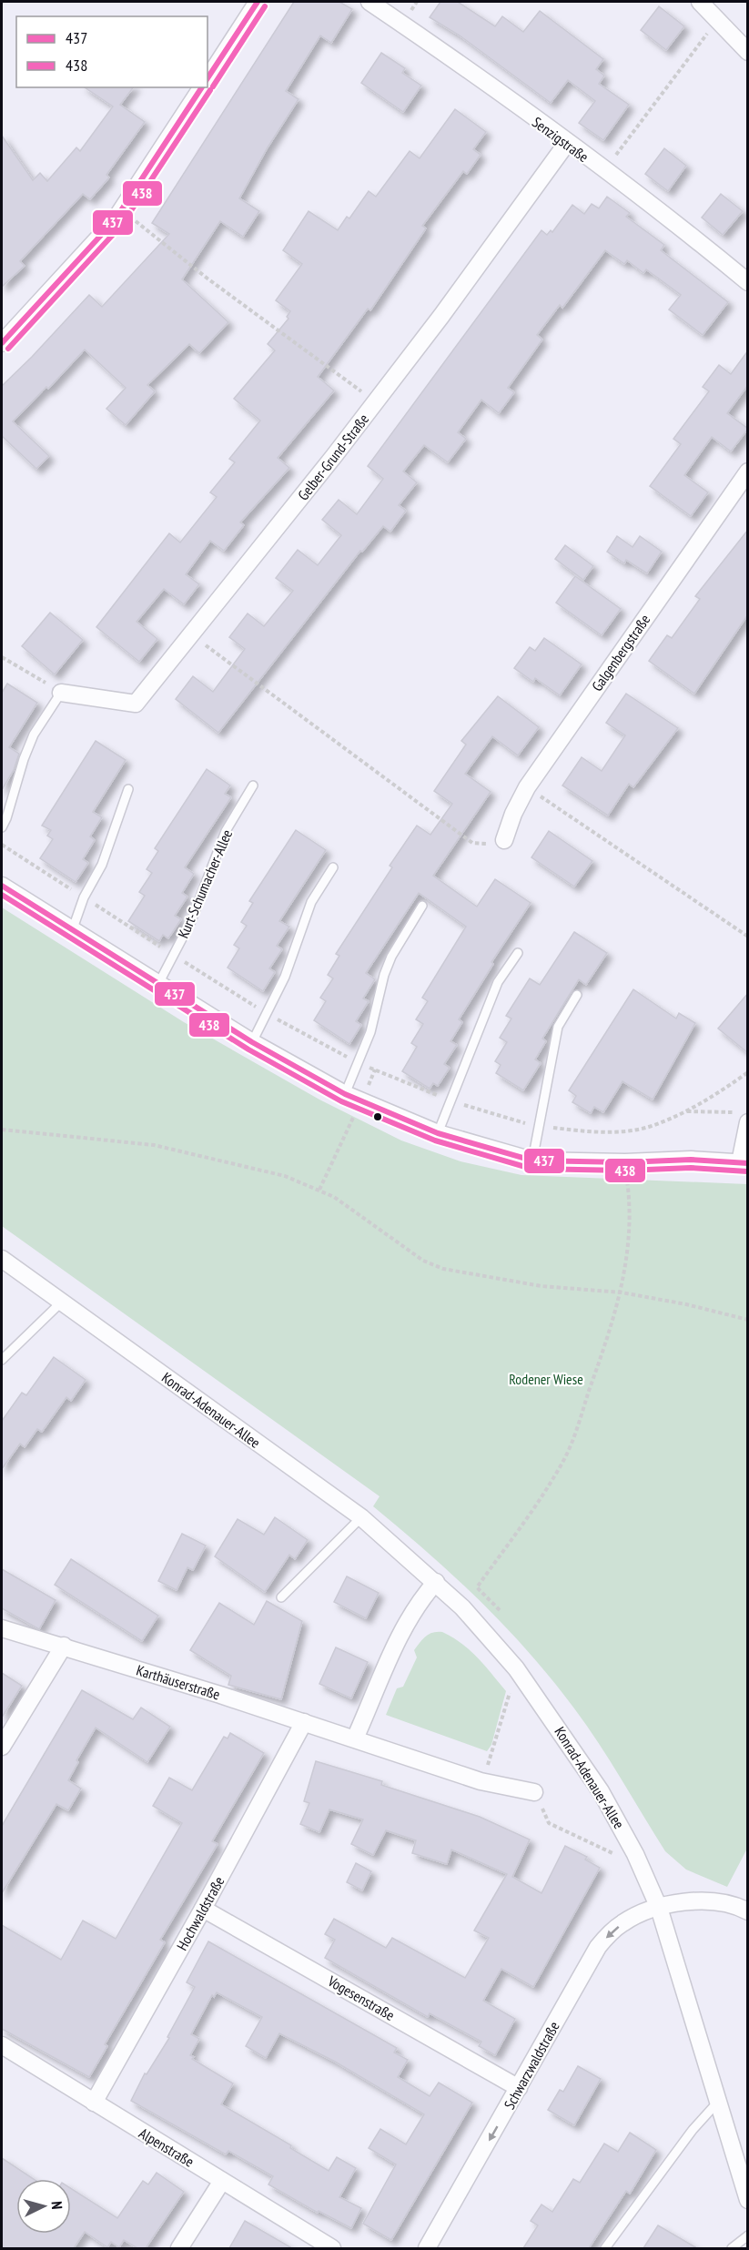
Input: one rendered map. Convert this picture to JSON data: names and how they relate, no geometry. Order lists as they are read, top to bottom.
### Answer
{
  "streets": {
    "street": [
      "Senzigstraße",
      "Gelber-Grund-Straße",
      "Galgenbergstraße",
      "Konrad-Adenauer-Allee",
      "Karthäuserstraße",
      "Hochwaldstraße",
      "Vogesenstraße",
      "Schwarzwaldstraße",
      "Alpenstraße"
    ],
    "lane": ["Kurt-Schumacher-Allee"]
  },
  "crossings": [
    ["Senzigstraße", "Gelber-Grund-Straße"],
    ["Konrad-Adenauer-Allee", "Schwarzwaldstraße"],
    ["Karthäuserstraße", "Hochwaldstraße"],
    ["Hochwaldstraße", "Vogesenstraße"],
    ["Hochwaldstraße", "Alpenstraße"],
    ["Vogesenstraße", "Schwarzwaldstraße"]
  ],
  "one_way": ["Schwarzwaldstraße"],
  "parks": ["Rodener Wiese"],
  "lines": ["transit line 437", "transit line 438"],
  "legend": ["437", "438"],
  "north": "right"
}
